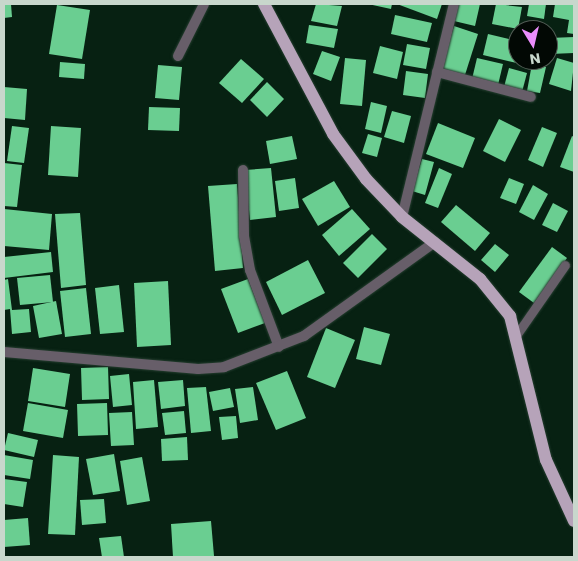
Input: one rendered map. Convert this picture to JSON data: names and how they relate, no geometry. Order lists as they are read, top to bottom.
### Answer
{
  "north": "bottom"
}
